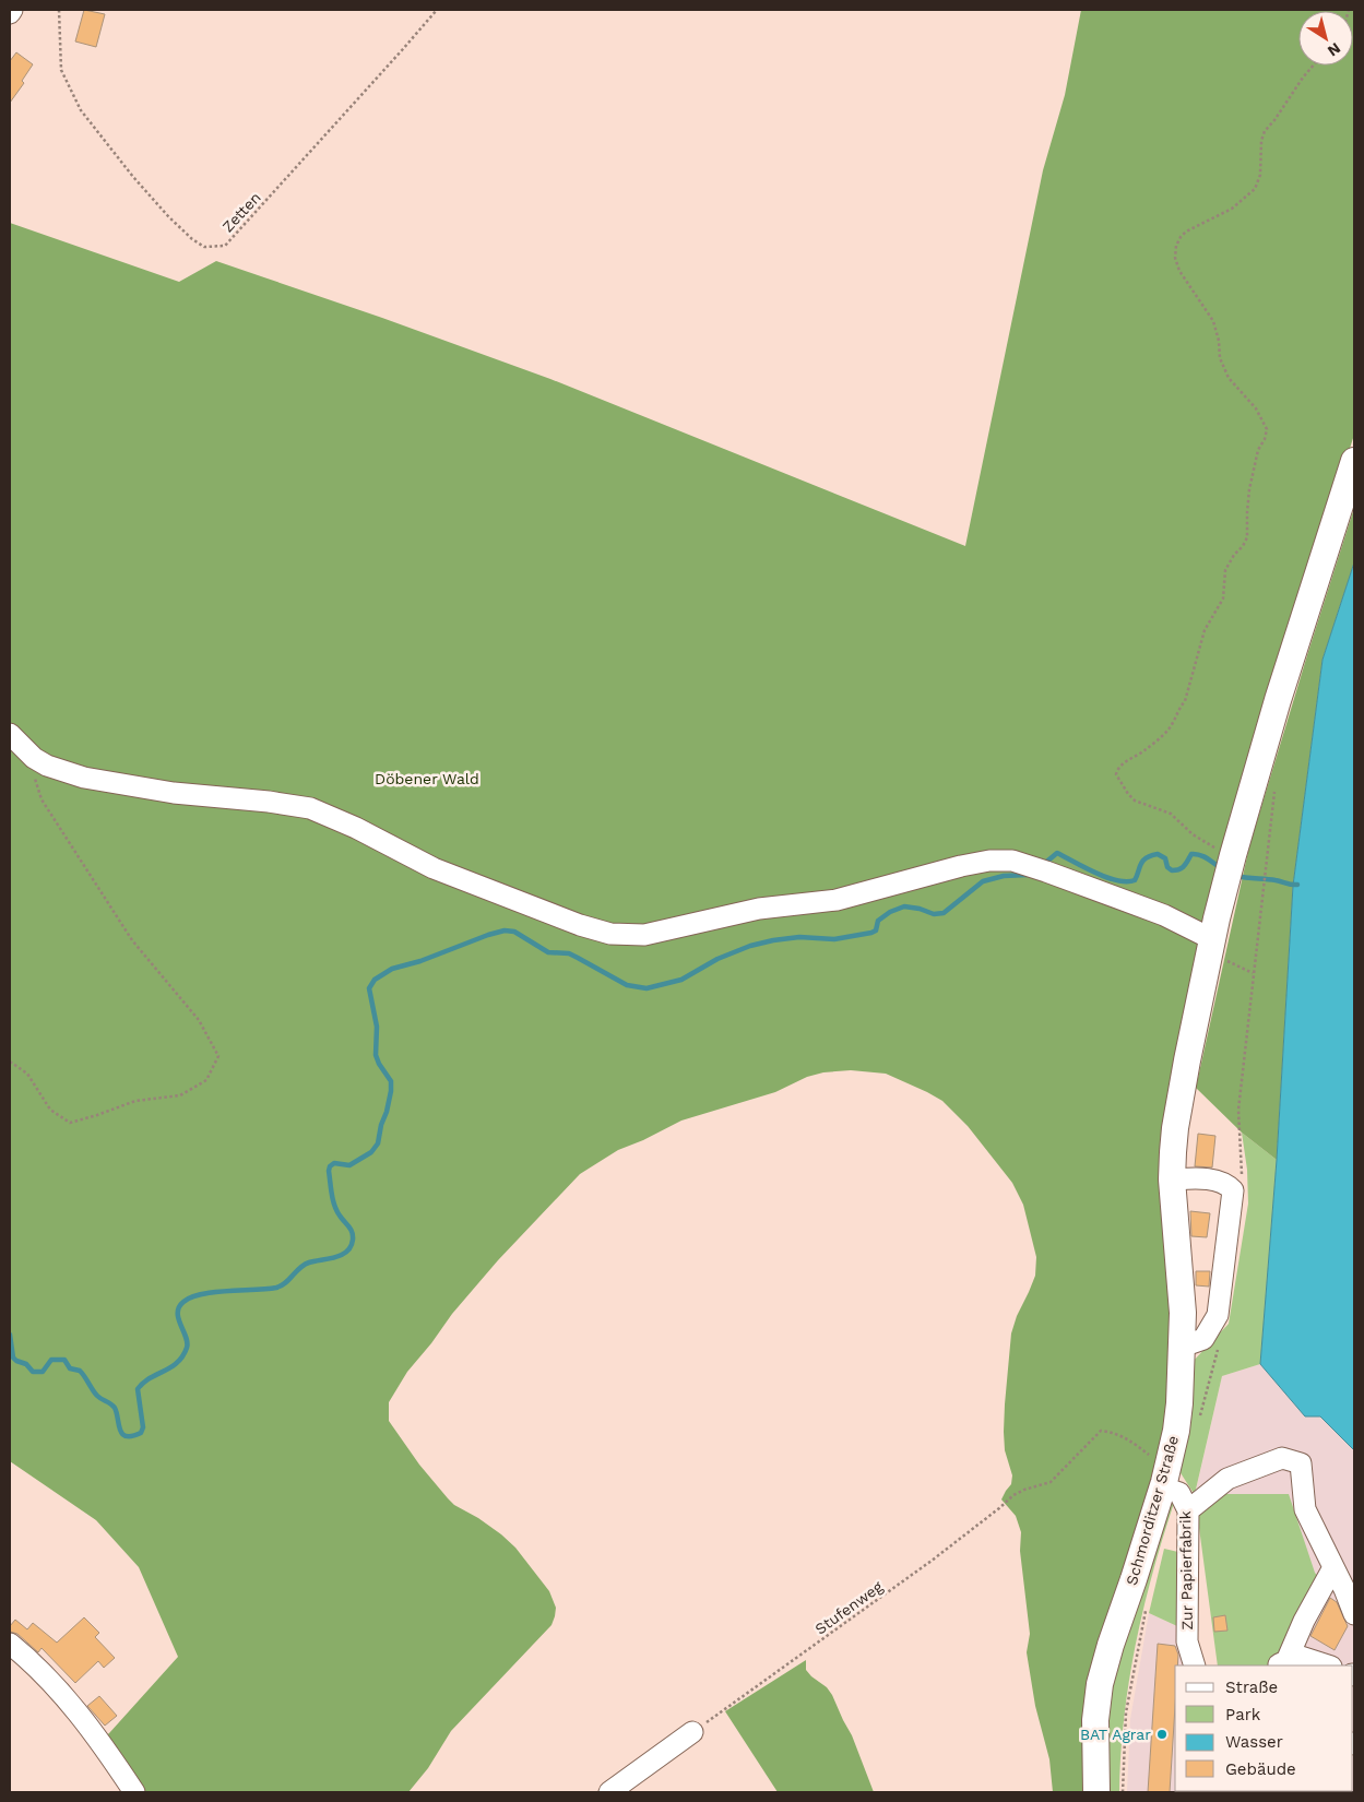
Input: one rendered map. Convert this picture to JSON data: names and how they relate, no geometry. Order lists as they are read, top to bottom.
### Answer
{
  "streets": {
    "main road": ["Schmorditzer Straße"],
    "street": ["Zur Papierfabrik"],
    "path": ["Zetten", "Stufenweg"]
  },
  "crossings": [
    ["Schmorditzer Straße", "Zur Papierfabrik"],
    ["Schmorditzer Straße", "Stufenweg"],
    ["Zur Papierfabrik", "Stufenweg"]
  ],
  "parks": ["Döbener Wald"],
  "places": ["BAT Agrar"],
  "legend": [
    "Straße",
    "Park",
    "Wasser",
    "Gebäude"
  ],
  "north": "bottom right"
}
